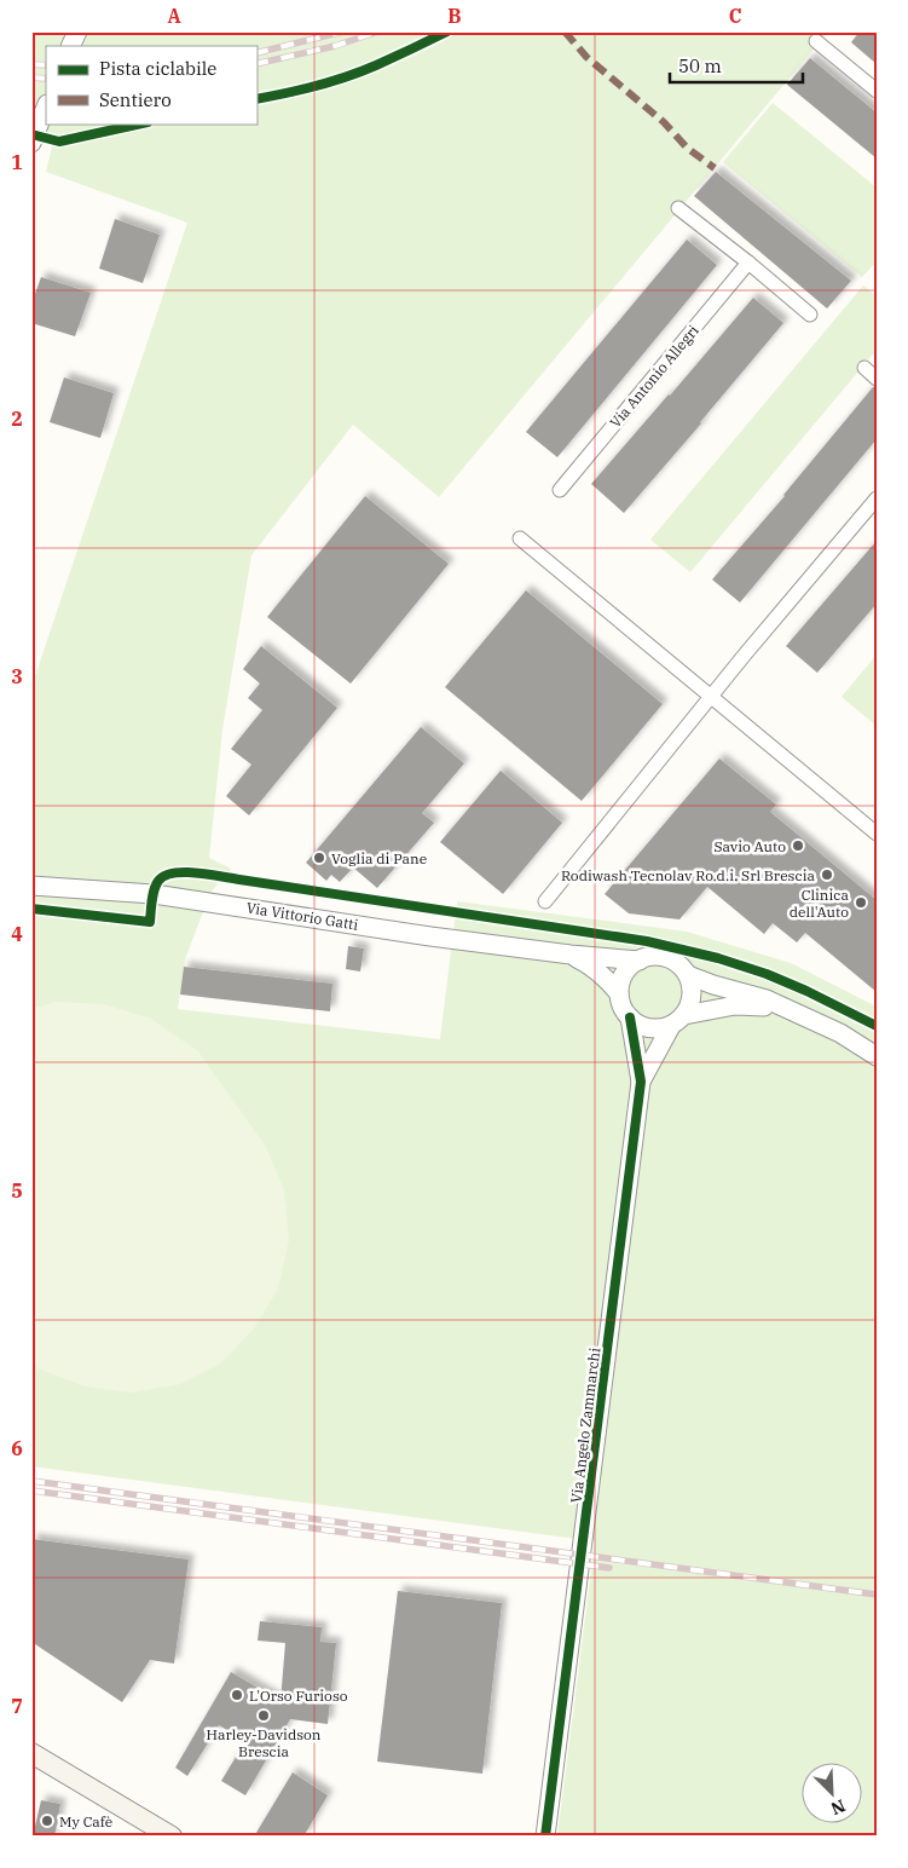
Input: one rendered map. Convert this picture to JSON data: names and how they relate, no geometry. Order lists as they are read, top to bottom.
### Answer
{
  "streets": {
    "street": ["Via Antonio Allegri", "Via Vittorio Gatti", "Via Angelo Zammarchi"]
  },
  "crossings": [
    ["Via Vittorio Gatti", "Via Angelo Zammarchi"]
  ],
  "places": [
    "Savio Auto",
    "Voglia di Pane",
    "Rodiwash Tecnolav Ro.d.i. Srl Brescia",
    "Clinica dell'Auto",
    "L'Orso Furioso",
    "Harley-Davidson Brescia",
    "My Cafè"
  ],
  "legend": ["Pista ciclabile", "Sentiero"],
  "scale_bar": "50 m",
  "north": "bottom right",
  "grid": {
    "columns": ["A", "B", "C"],
    "rows": [
      "1",
      "2",
      "3",
      "4",
      "5",
      "6",
      "7"
    ]
  }
}
